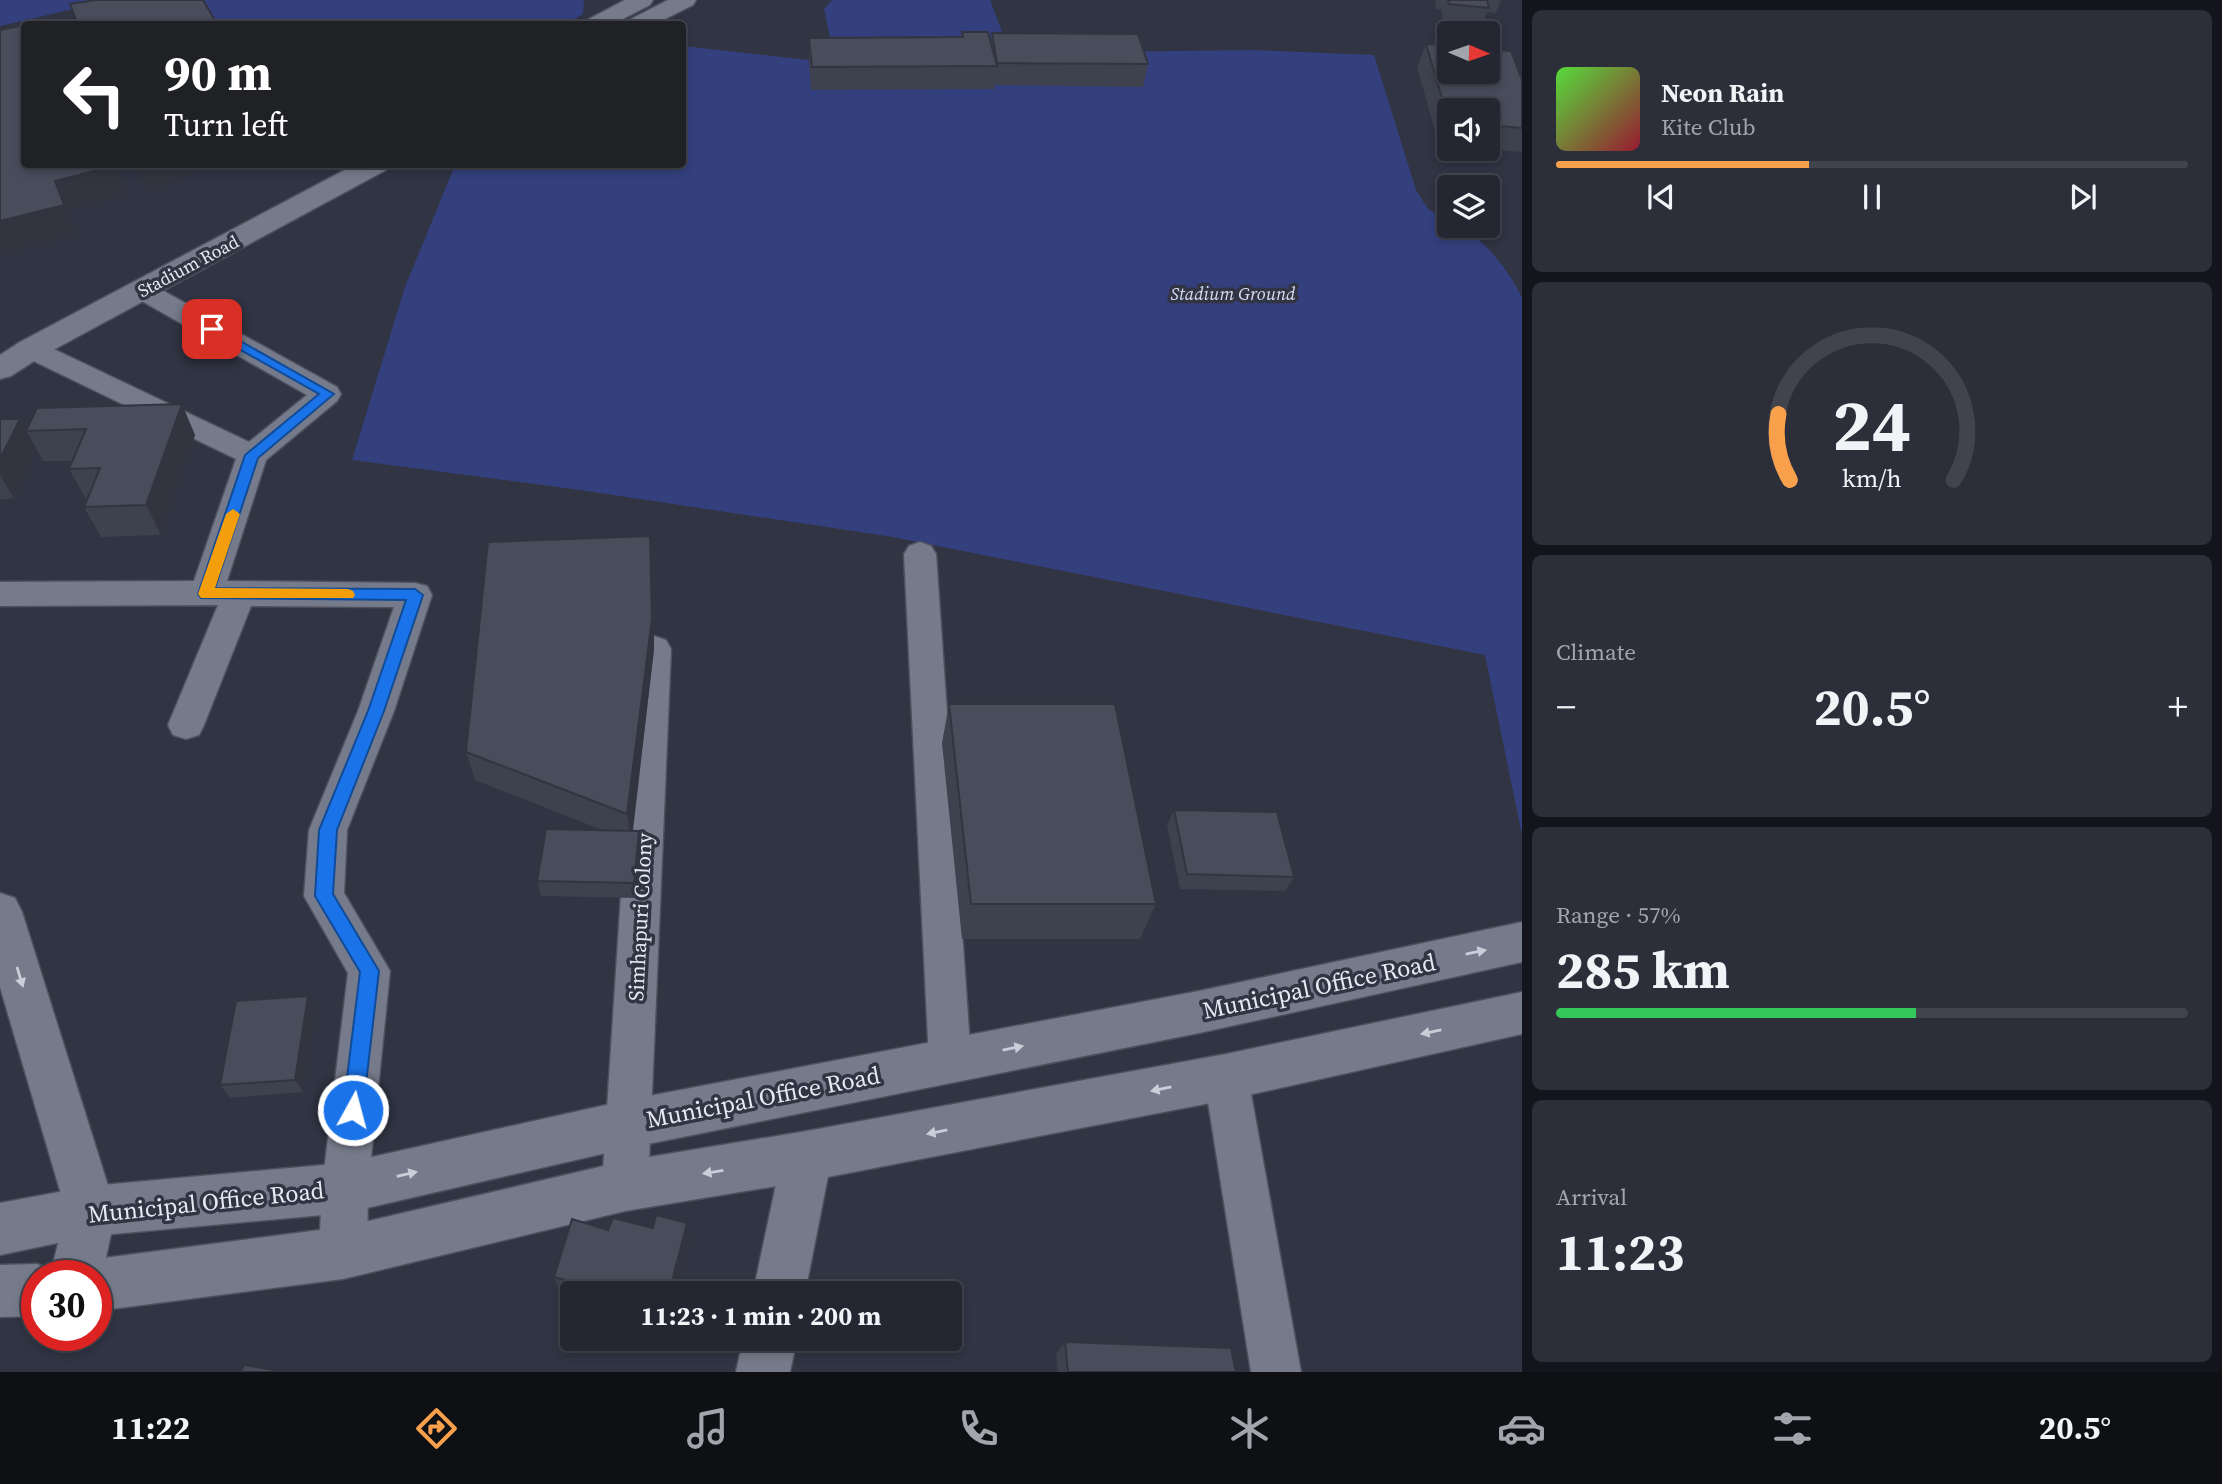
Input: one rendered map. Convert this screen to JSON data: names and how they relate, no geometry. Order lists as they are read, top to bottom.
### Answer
{
  "streets": {
    "main road": ["Stadium Road", "Municipal Office Road"],
    "street": ["Simhapuri Colony"]
  },
  "crossings": [
    ["Simhapuri Colony", "Municipal Office Road"]
  ],
  "parks": ["Stadium Ground"],
  "north": "right",
  "page": {
    "turn": ["90 m", "Turn left"],
    "song": ["Neon Rain", "Kite Club"],
    "tile": [
      "Climate",
      ["Range · 57%", "285 km"],
      ["Arrival", "11:23"]
    ],
    "heat": ["−", "20.5°", "+"],
    "limit": "30",
    "trip": "11:23 · 1 min · 200 m",
    "tabs": ["11:22", "20.5°"],
    "gauge": ["24", "km/h"]
  }
}
